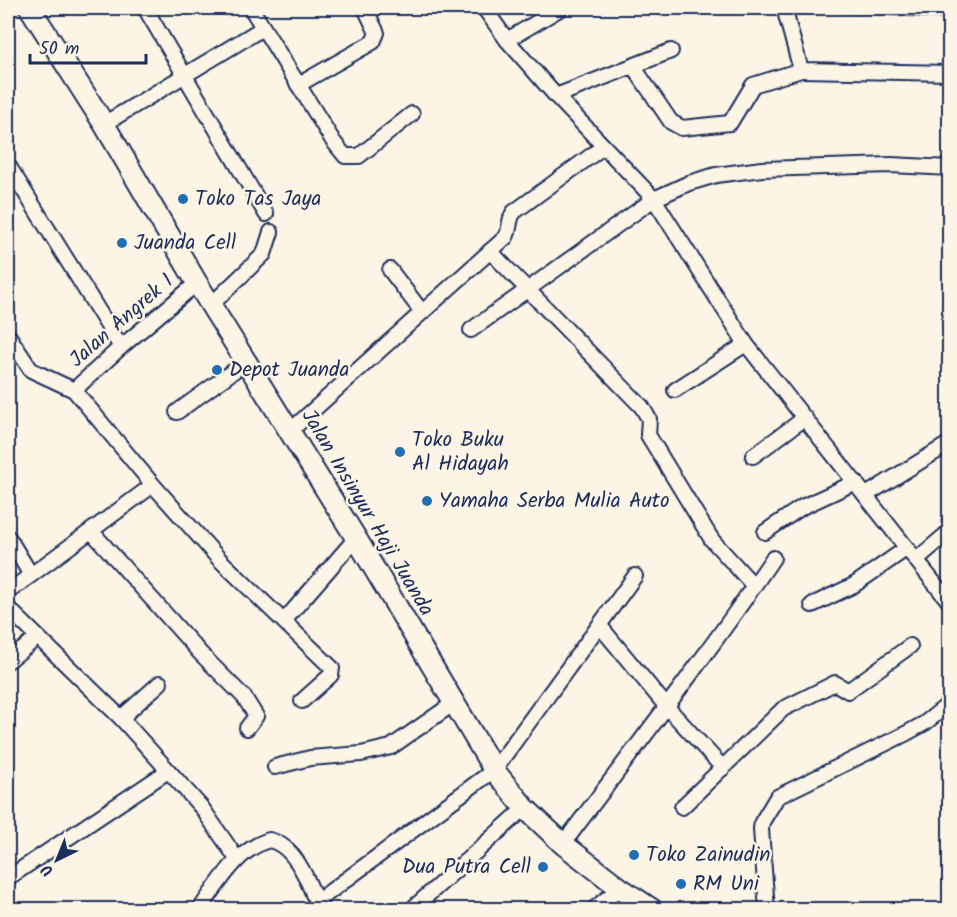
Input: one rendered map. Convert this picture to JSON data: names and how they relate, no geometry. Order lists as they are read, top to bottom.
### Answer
{
  "streets": {
    "street": ["Jalan Angrek 1", "Jalan Insinyur Haji Juanda"]
  },
  "crossings": [
    ["Jalan Angrek 1", "Jalan Insinyur Haji Juanda"]
  ],
  "places": [
    "Toko Tas Jaya",
    "Juanda Cell",
    "Depot Juanda",
    "Toko Buku Al Hidayah",
    "Yamaha Serba Mulia Auto",
    "Toko Zainudin",
    "Dua Putra Cell",
    "RM Uni"
  ],
  "scale_bar": "50 m",
  "north": "bottom left"
}
